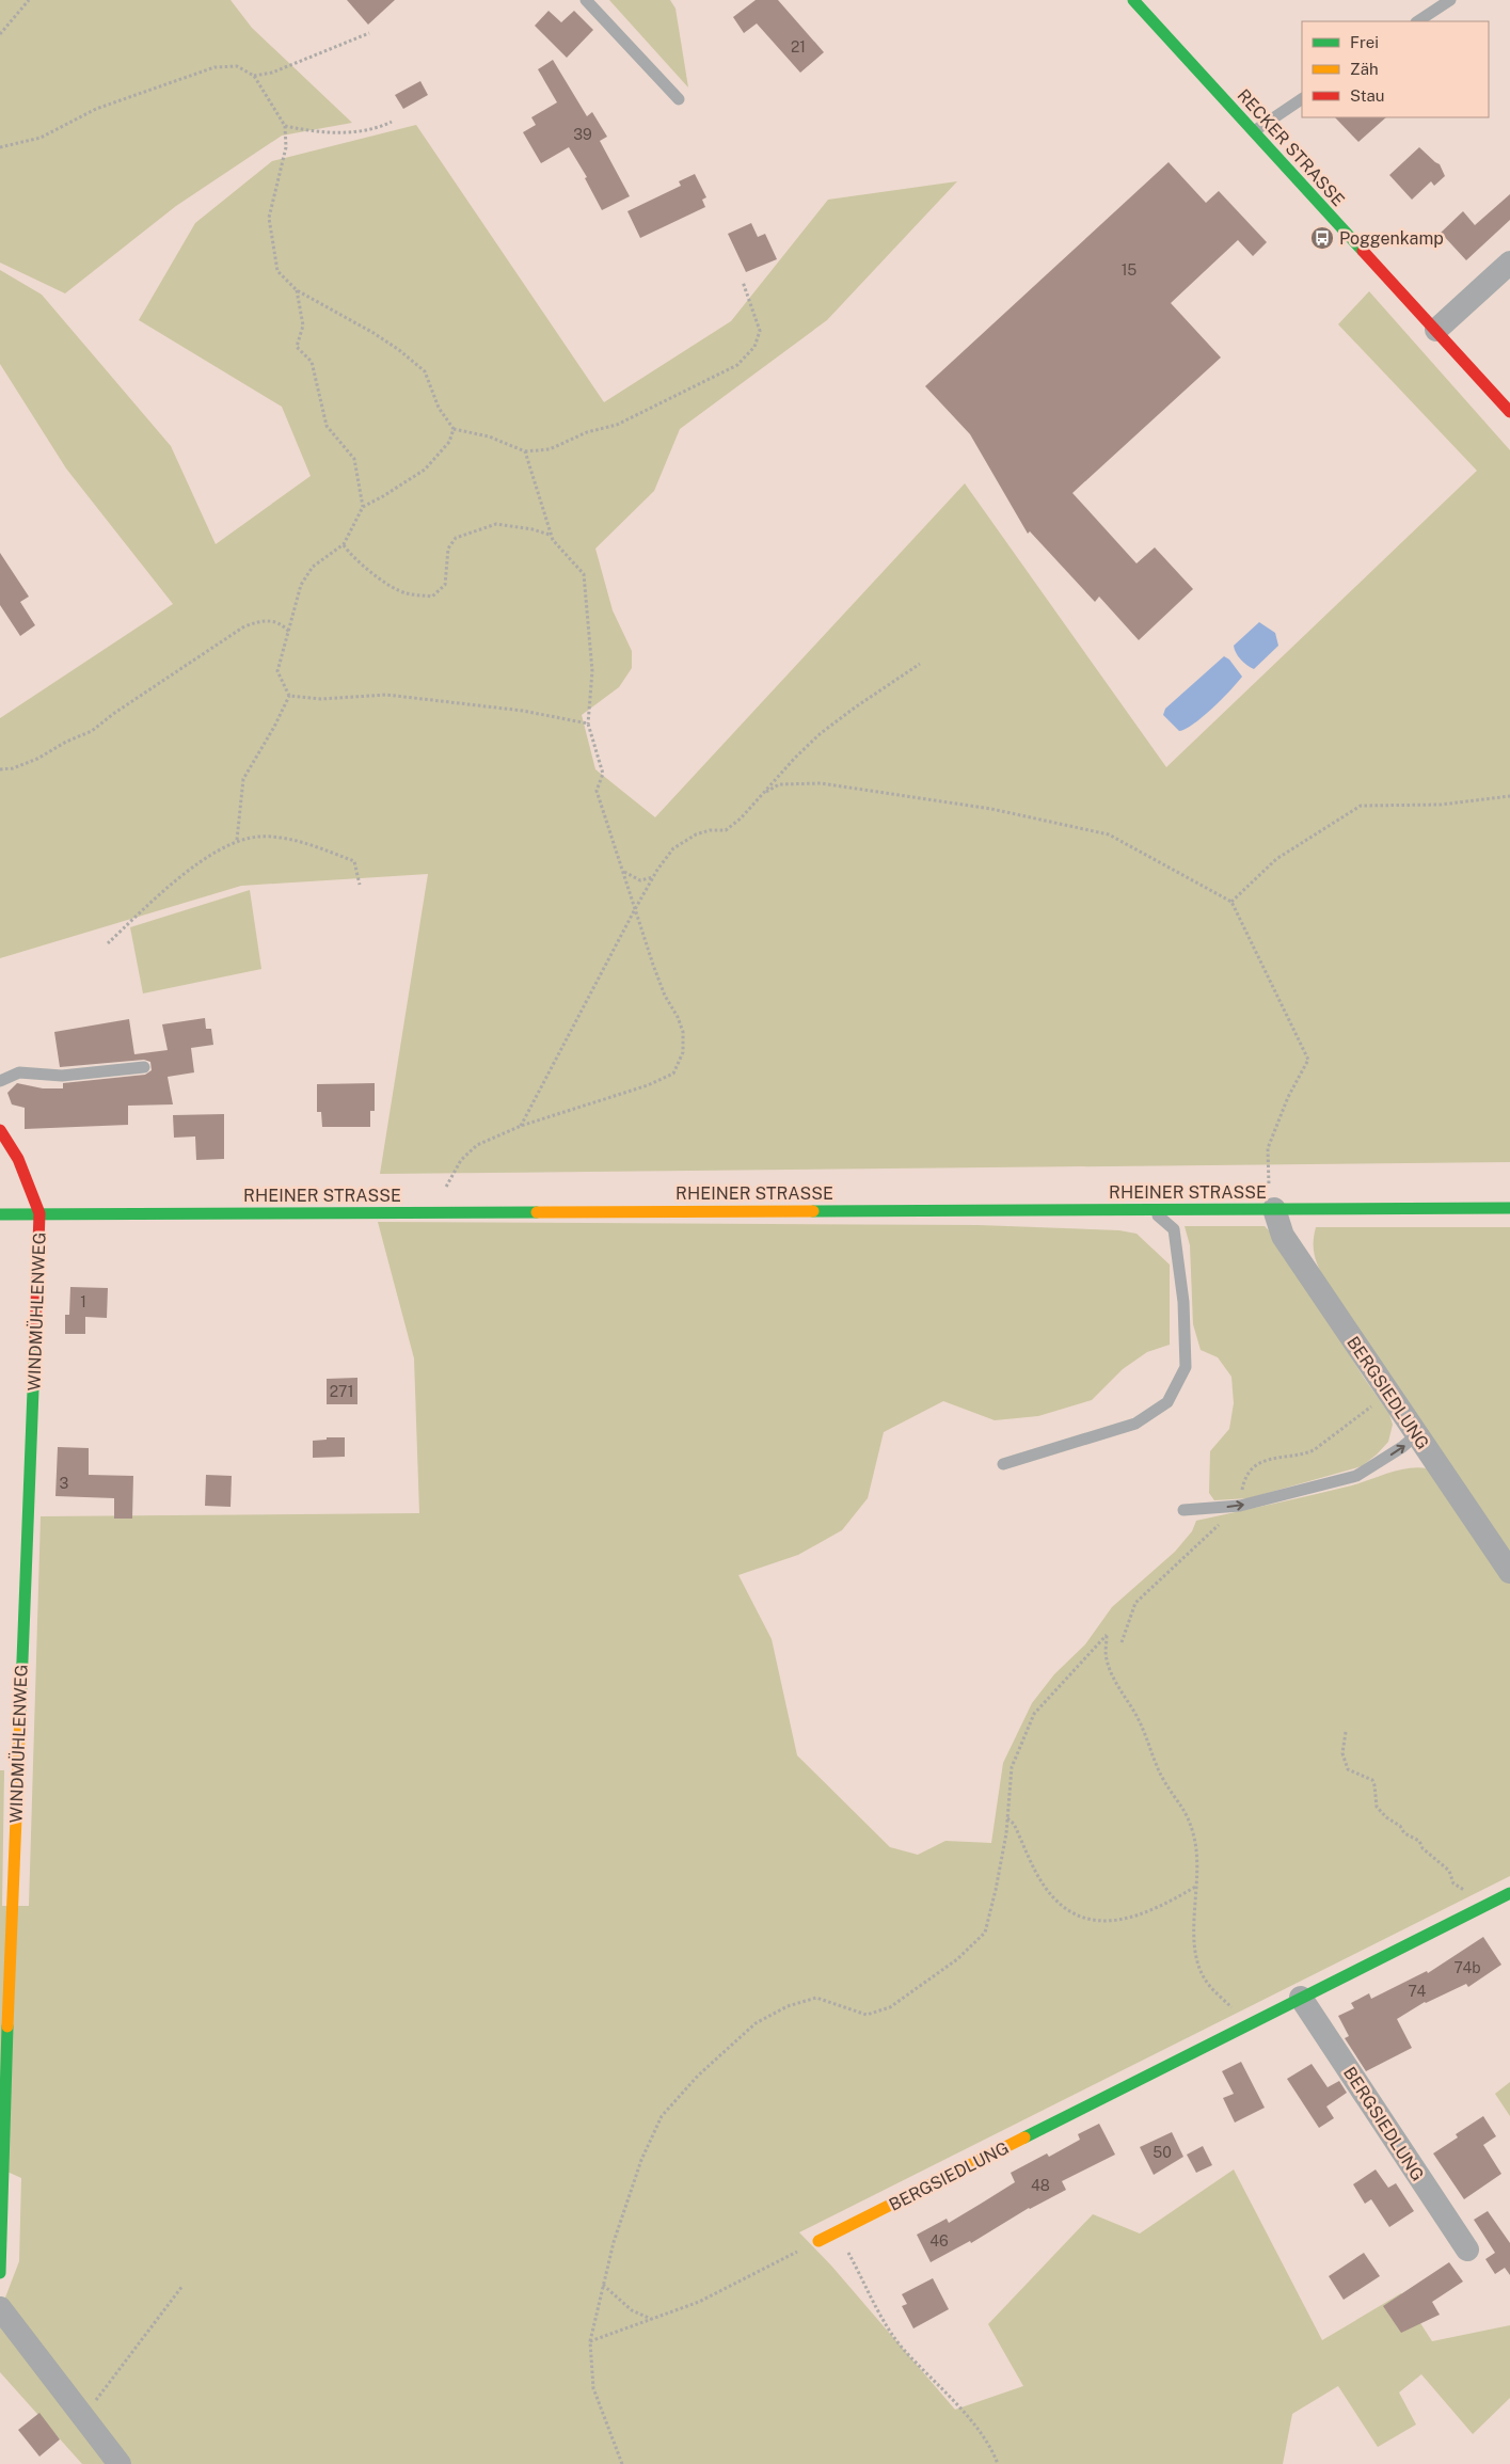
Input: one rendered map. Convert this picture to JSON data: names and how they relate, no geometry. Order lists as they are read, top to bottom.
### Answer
{
  "streets": {
    "main road": [
      "RECKER STRASSE",
      "RHEINER STRASSE",
      "WINDMÜHLENWEG",
      "BERGSIEDLUNG"
    ]
  },
  "crossings": [
    ["RHEINER STRASSE", "WINDMÜHLENWEG"],
    ["RHEINER STRASSE", "BERGSIEDLUNG"]
  ],
  "places": {
    "bus stop": ["Poggenkamp"]
  },
  "house_numbers": [
    "21",
    "39",
    "15",
    "1",
    "271",
    "3",
    "74b",
    "74",
    "50",
    "48",
    "46"
  ],
  "legend": ["Frei", "Zäh", "Stau"]
}
